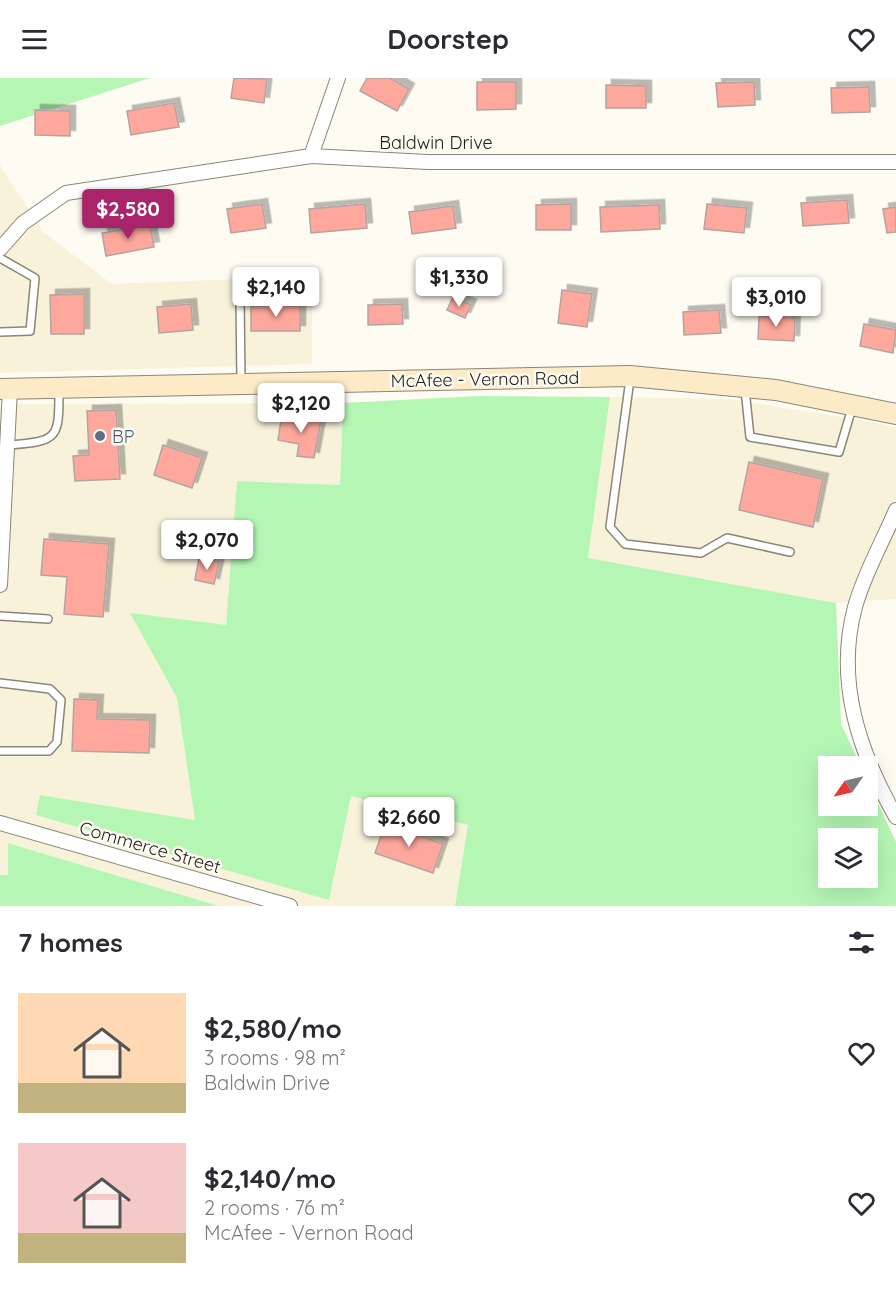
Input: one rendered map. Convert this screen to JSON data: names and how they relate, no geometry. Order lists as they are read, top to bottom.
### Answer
{
  "streets": {
    "main road": ["McAfee - Vernon Road"],
    "street": ["Baldwin Drive", "Commerce Street"]
  },
  "places": ["BP"],
  "north": "bottom left",
  "page": {
    "header": "Doorstep",
    "price": [
      "$2,580",
      "$1,330",
      "$2,140",
      "$3,010",
      "$2,120",
      "$2,070",
      "$2,660"
    ],
    "heading": "7 homes",
    "list": [
      {
        "name": "$2,580/mo",
        "note": "3 rooms · 98 m² · Baldwin Drive"
      },
      {
        "name": "$2,140/mo",
        "note": "2 rooms · 76 m² · McAfee - Vernon Road"
      }
    ]
  }
}
